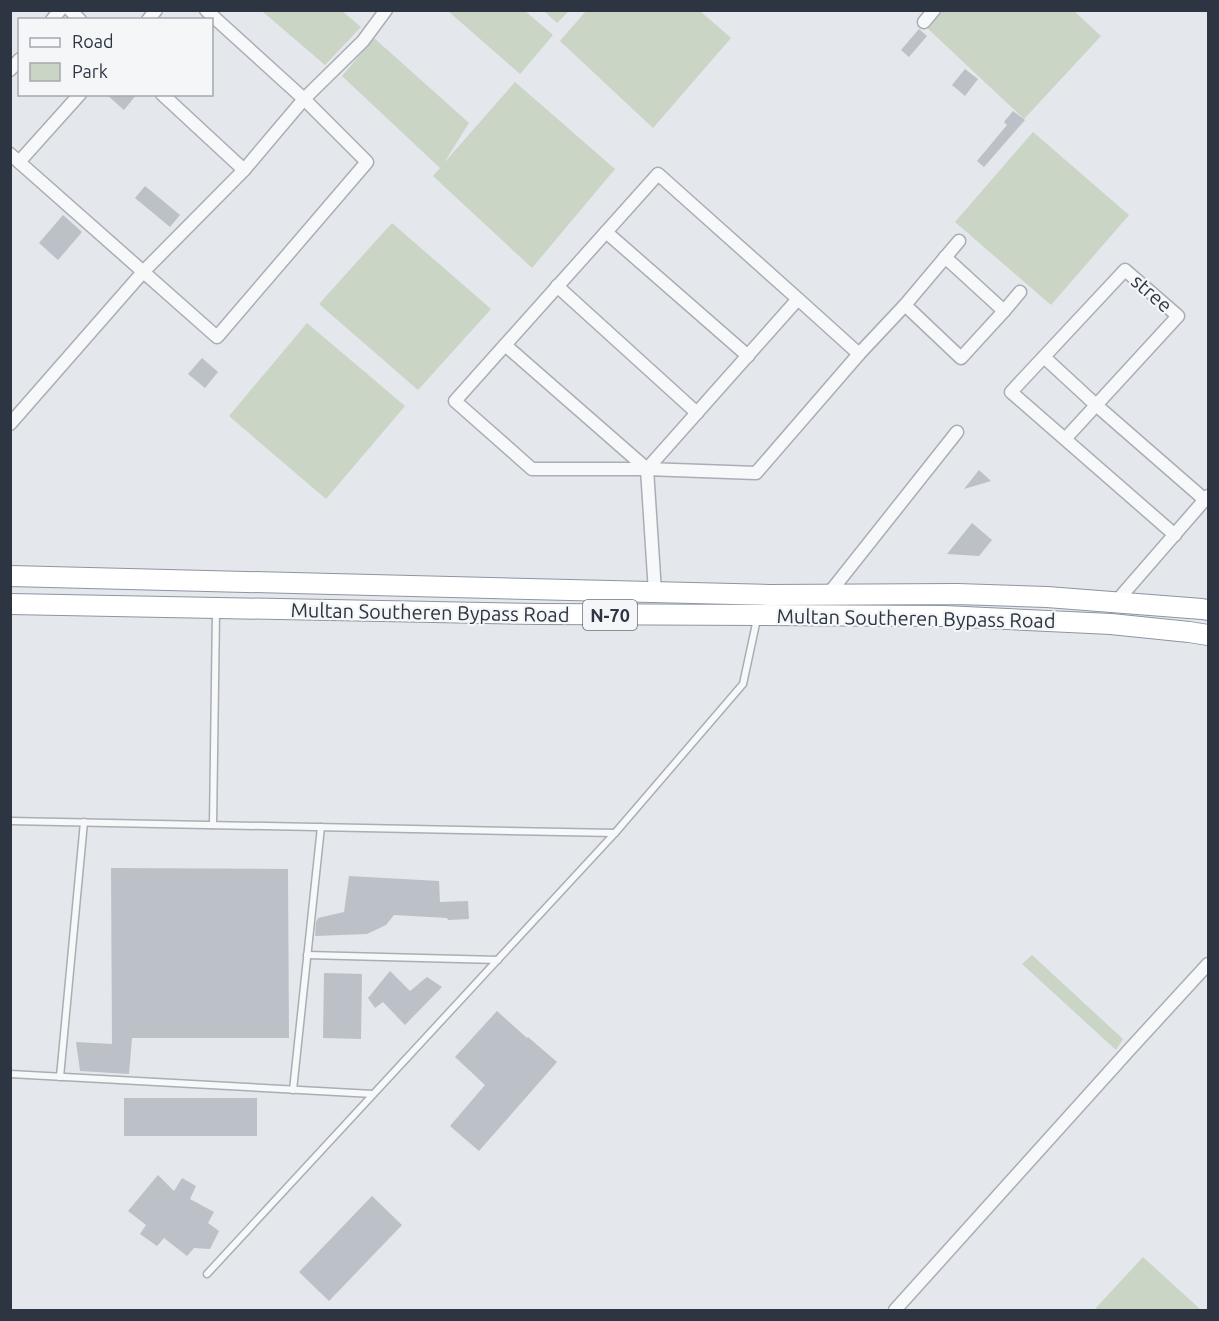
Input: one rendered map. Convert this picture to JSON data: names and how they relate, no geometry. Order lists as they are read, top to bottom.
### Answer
{
  "streets": {
    "highway": ["Multan Southeren Bypass Road", "N-70"],
    "street": ["stree"]
  },
  "legend": ["Road", "Park"]
}
